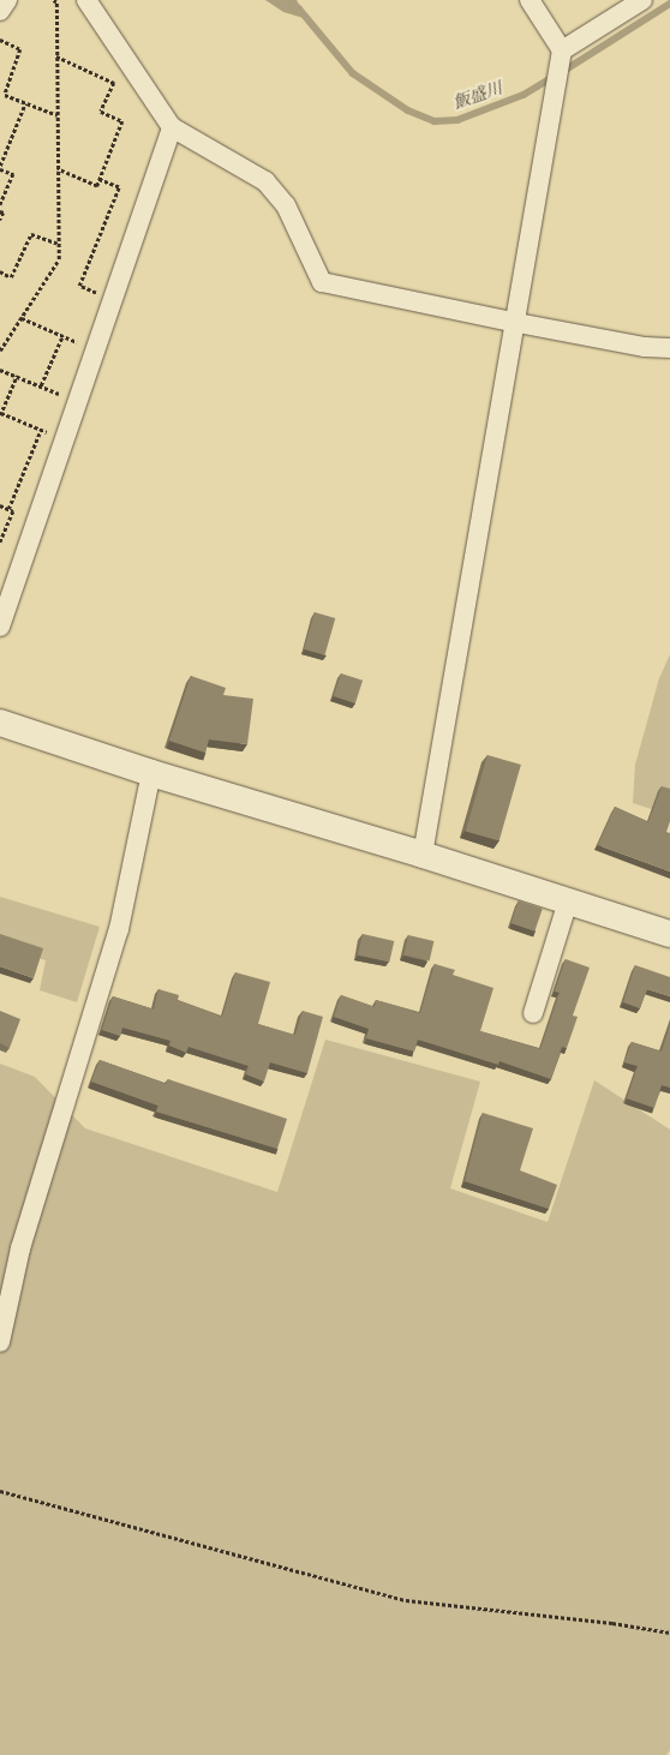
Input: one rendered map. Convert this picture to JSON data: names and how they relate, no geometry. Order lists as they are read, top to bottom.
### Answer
{
  "water": ["飯盛川"]
}
